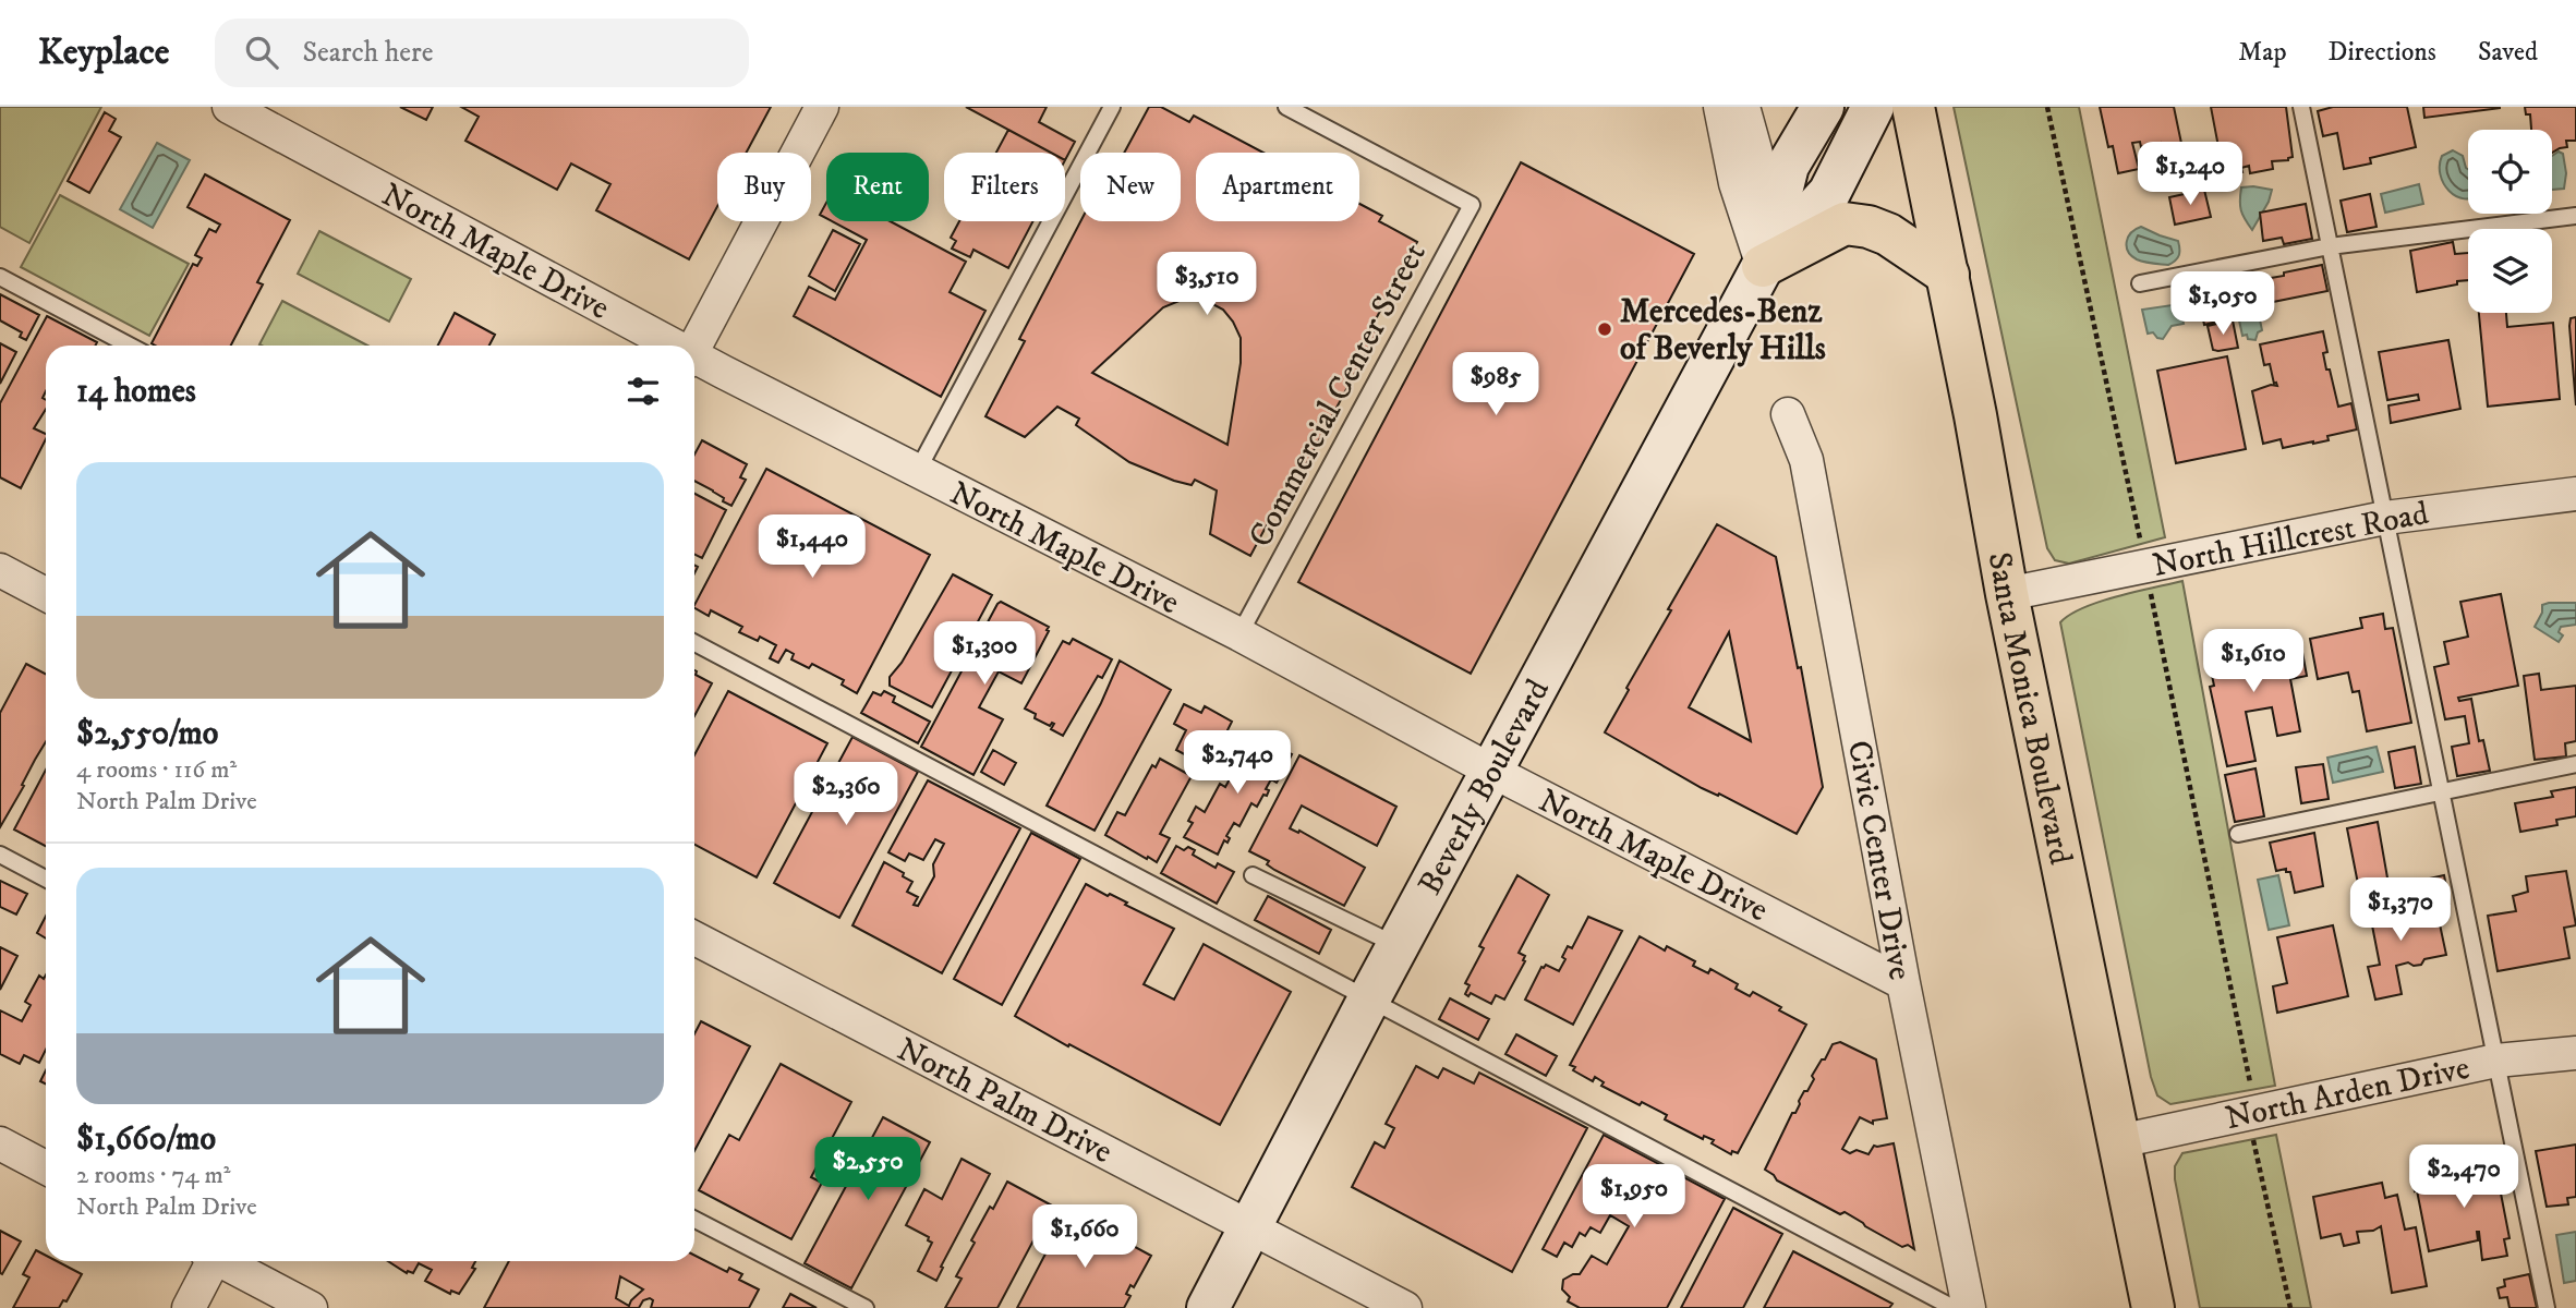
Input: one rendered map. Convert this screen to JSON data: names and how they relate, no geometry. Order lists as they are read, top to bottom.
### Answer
{
  "streets": {
    "main road": ["Santa Monica Boulevard", "Beverly Boulevard"],
    "street": [
      "North Maple Drive",
      "North Hillcrest Road",
      "Civic Center Drive",
      "North Arden Drive",
      "North Palm Drive"
    ],
    "lane": ["Commercial Center Street"]
  },
  "crossings": [
    ["North Maple Drive", "Commercial Center Street"],
    ["North Maple Drive", "Beverly Boulevard"],
    ["North Maple Drive", "Civic Center Drive"],
    ["North Hillcrest Road", "Santa Monica Boulevard"],
    ["Santa Monica Boulevard", "North Arden Drive"],
    ["Beverly Boulevard", "North Palm Drive"]
  ],
  "places": ["Mercedes-Benz of Beverly Hills"],
  "page": {
    "header": "Keyplace",
    "search": "Search here",
    "nav": ["Map", "Directions", "Saved"],
    "price": [
      "$1,240",
      "$3,510",
      "$1,050",
      "$985",
      "$1,440",
      "$1,300",
      "$1,610",
      "$2,740",
      "$2,360",
      "$1,370",
      "$2,550",
      "$2,470",
      "$1,950",
      "$1,660"
    ],
    "chip": [
      "Buy",
      "Rent",
      "Filters",
      "New",
      "Apartment"
    ],
    "heading": "14 homes",
    "list": [
      {
        "name": "$2,550/mo",
        "note": "4 rooms · 116 m² · North Palm Drive"
      },
      {
        "name": "$1,660/mo",
        "note": "2 rooms · 74 m² · North Palm Drive"
      }
    ]
  }
}
